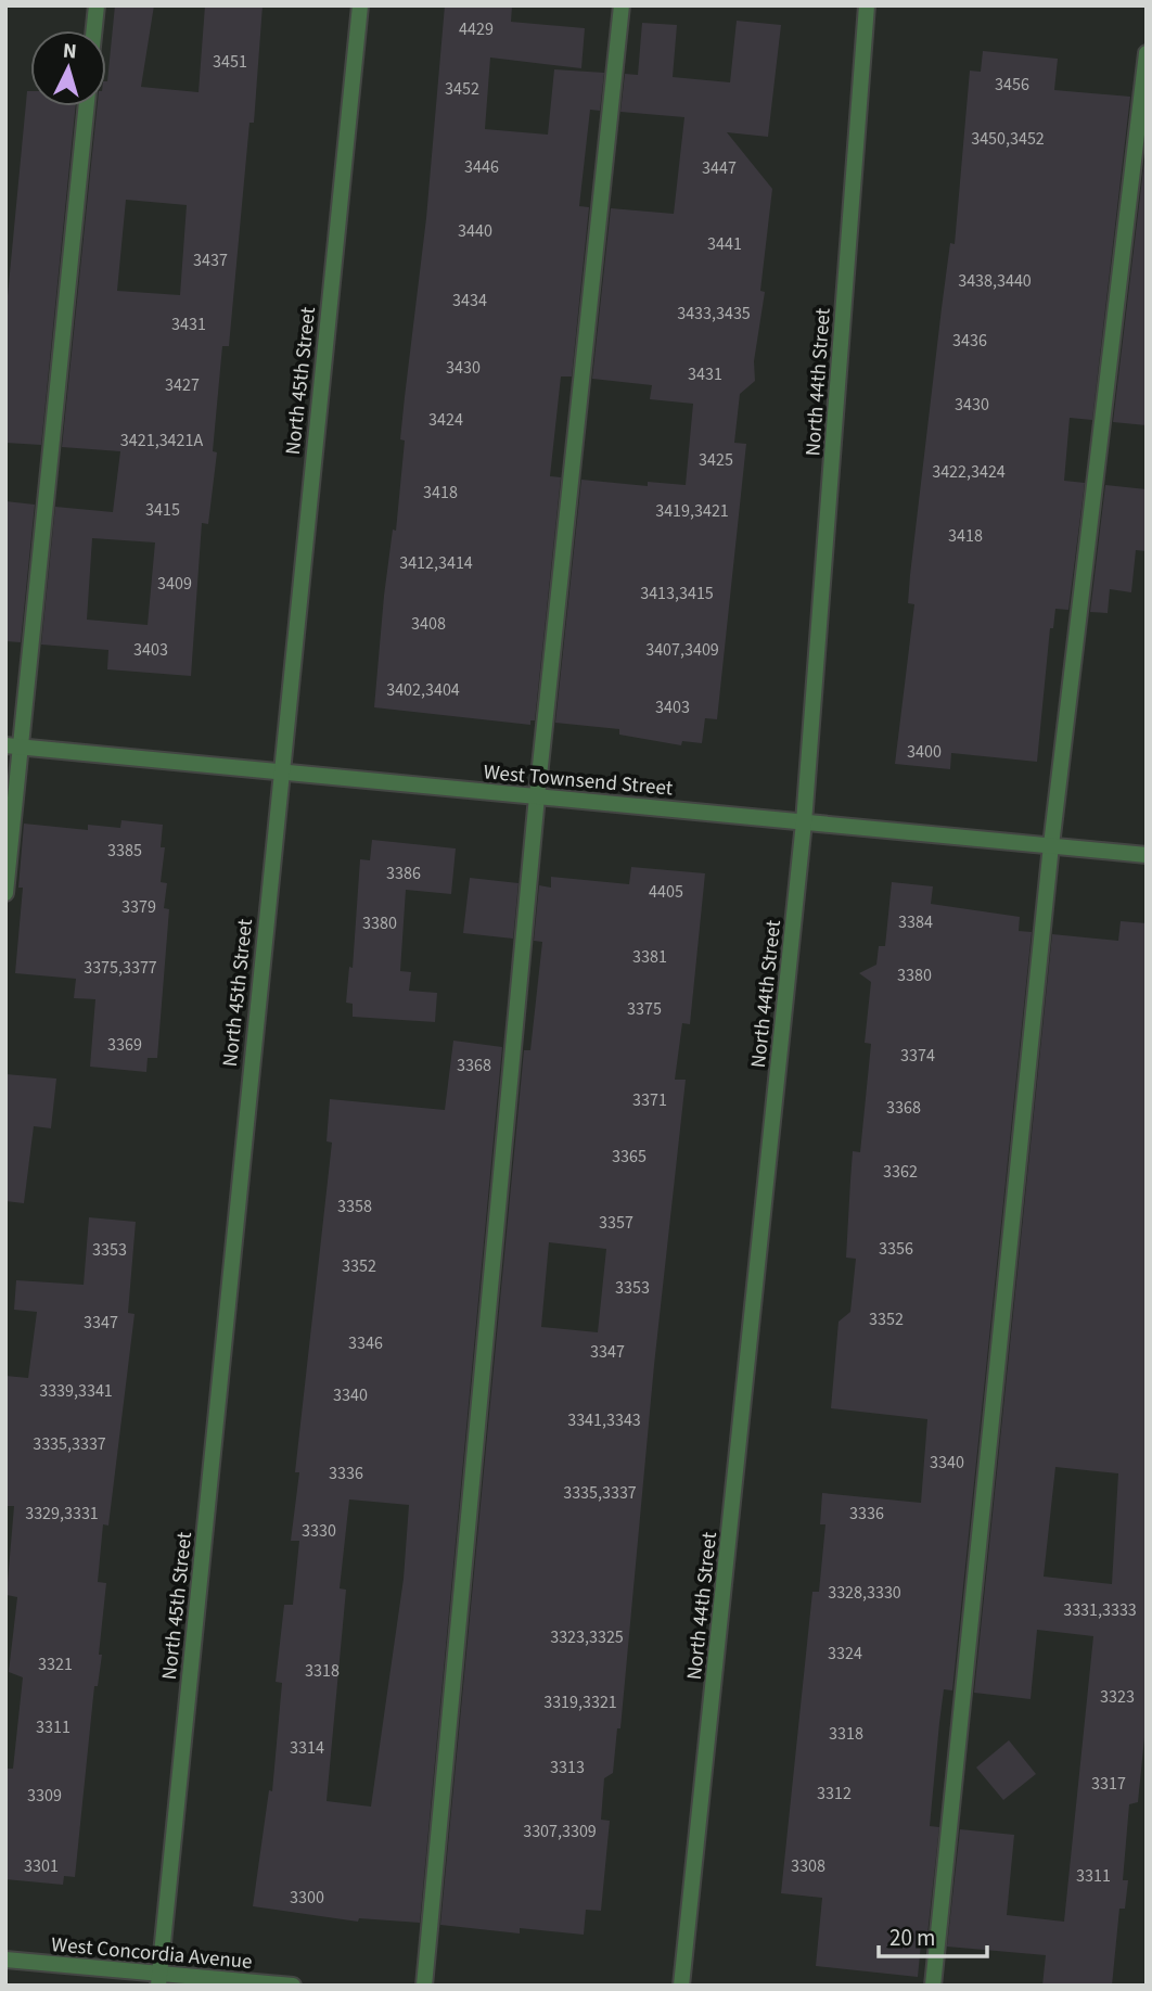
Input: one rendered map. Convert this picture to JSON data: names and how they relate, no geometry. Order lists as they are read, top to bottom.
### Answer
{
  "streets": {
    "street": [
      "North 45th Street",
      "North 44th Street",
      "West Townsend Street",
      "West Concordia Avenue"
    ]
  },
  "crossings": [
    ["North 45th Street", "West Townsend Street"],
    ["North 45th Street", "West Concordia Avenue"],
    ["North 44th Street", "West Townsend Street"]
  ],
  "house_numbers": [
    "4429",
    "3451",
    "3456",
    "3452",
    "3450,3452",
    "3446",
    "3447",
    "3440",
    "3441",
    "3437",
    "3438,3440",
    "3434",
    "3433,3435",
    "3431",
    "3436",
    "3430",
    "3431",
    "3427",
    "3430",
    "3424",
    "3421,3421A",
    "3425",
    "3422,3424",
    "3418",
    "3415",
    "3419,3421",
    "3418",
    "3412,3414",
    "3409",
    "3413,3415",
    "3408",
    "3403",
    "3407,3409",
    "3402,3404",
    "3403",
    "3400",
    "3385",
    "3386",
    "4405",
    "3379",
    "3384",
    "3380",
    "3381",
    "3375,3377",
    "3380",
    "3375",
    "3369",
    "3374",
    "3368",
    "3371",
    "3368",
    "3365",
    "3362",
    "3358",
    "3357",
    "3356",
    "3353",
    "3352",
    "3353",
    "3352",
    "3347",
    "3346",
    "3347",
    "3339,3341",
    "3340",
    "3341,3343",
    "3335,3337",
    "3340",
    "3336",
    "3335,3337",
    "3329,3331",
    "3336",
    "3330",
    "3328,3330",
    "3331,3333",
    "3323,3325",
    "3324",
    "3321",
    "3318",
    "3323",
    "3319,3321",
    "3311",
    "3318",
    "3314",
    "3313",
    "3317",
    "3312",
    "3309",
    "3307,3309",
    "3301",
    "3308",
    "3311",
    "3300"
  ],
  "scale_bar": "20 m",
  "north": "top"
}
